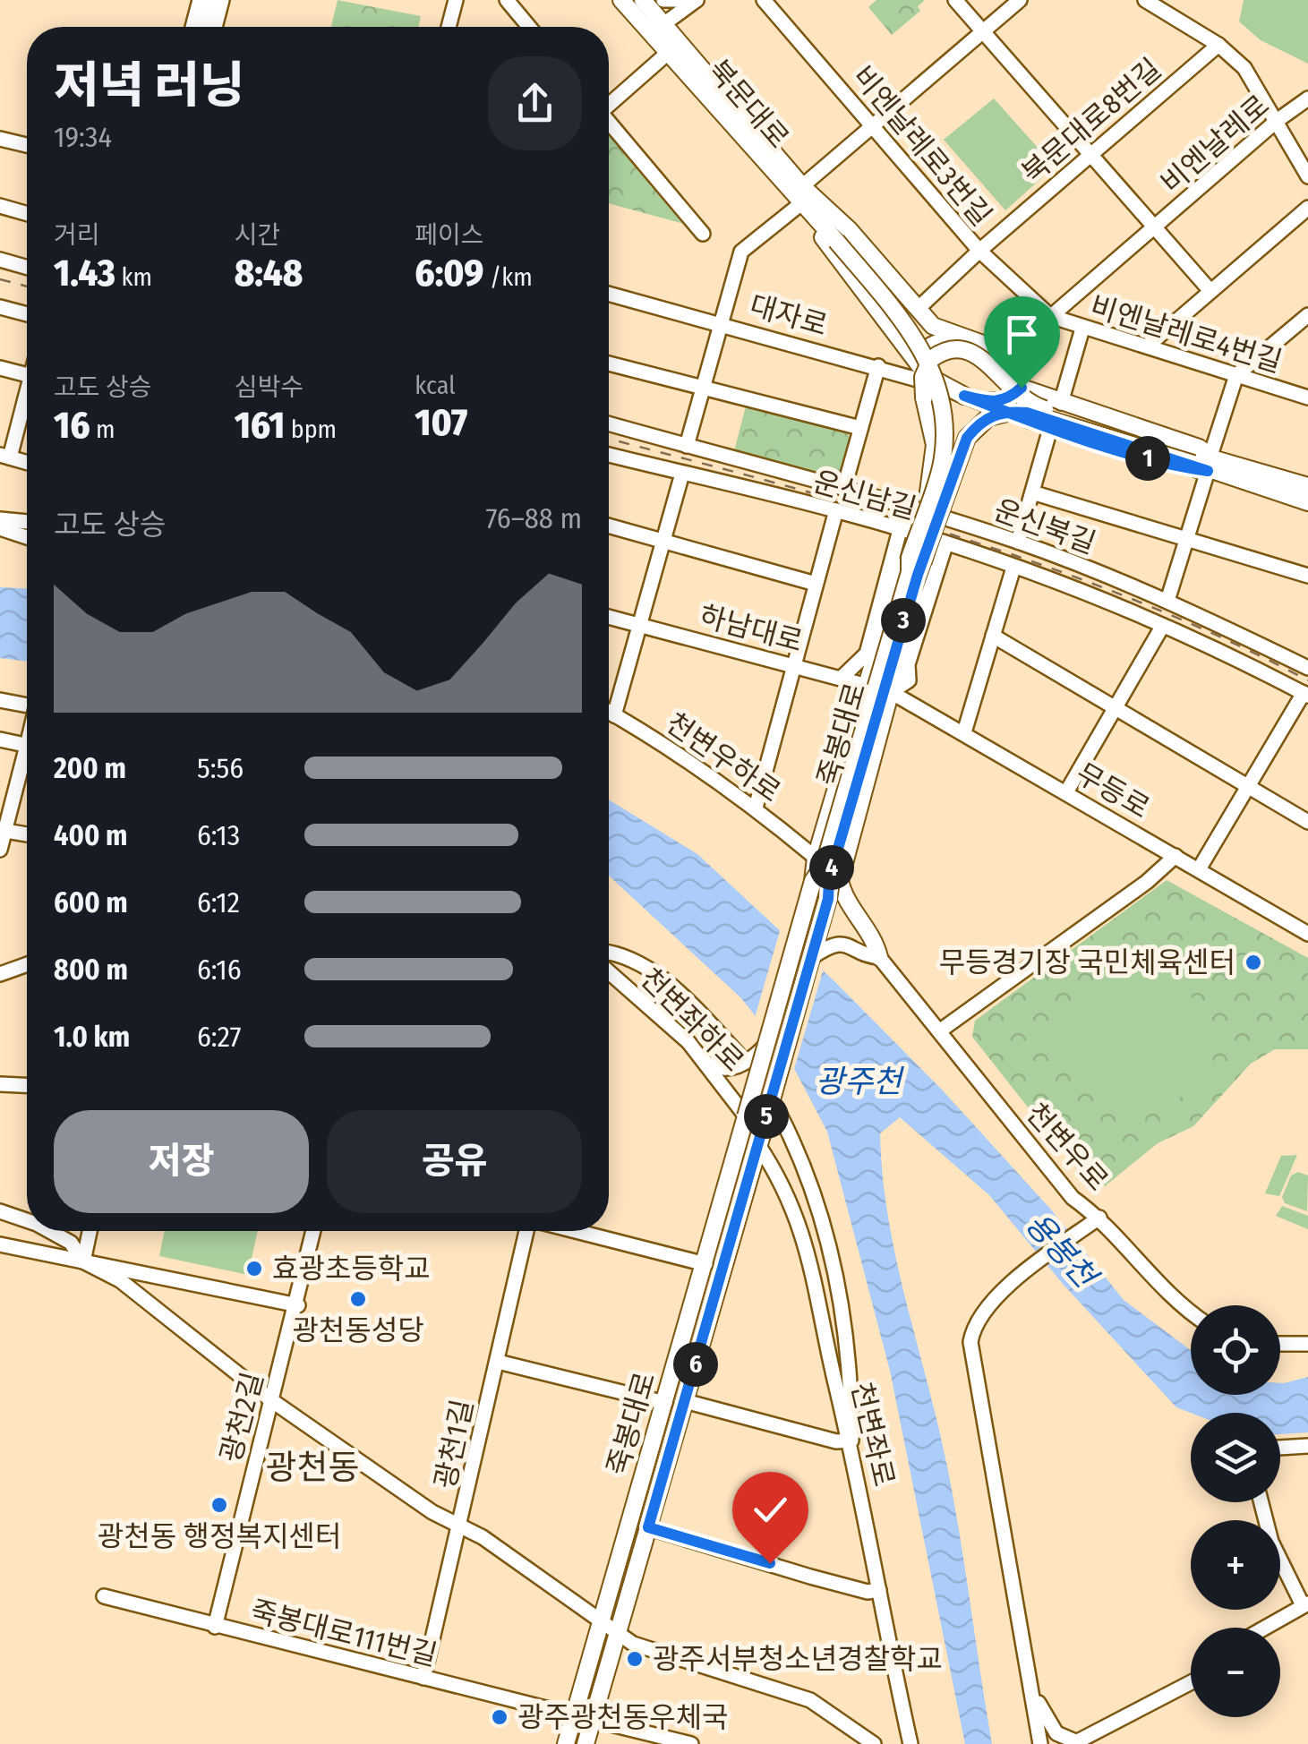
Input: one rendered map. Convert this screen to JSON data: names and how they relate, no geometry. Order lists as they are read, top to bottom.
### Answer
{
  "streets": {
    "main road": ["북문대로", "죽봉대로"],
    "street": [
      "북문대로8번길",
      "비엔날레로",
      "비엔날레로3번길",
      "대자로",
      "비엔날레로4번길",
      "운신남길",
      "운신북길",
      "하남대로",
      "천변우하로",
      "무등로",
      "천변좌하로",
      "천변우로",
      "광천2길",
      "천변좌로",
      "광천1길",
      "죽봉대로111번길"
    ]
  },
  "crossings": [
    ["북문대로8번길", "비엔날레로3번길"],
    ["비엔날레로", "비엔날레로3번길"],
    ["비엔날레로", "비엔날레로4번길"],
    ["비엔날레로3번길", "비엔날레로4번길"],
    ["운신남길", "죽봉대로"],
    ["하남대로", "죽봉대로"],
    ["하남대로", "무등로"],
    ["죽봉대로", "천변좌하로"],
    ["죽봉대로", "천변좌로"],
    ["죽봉대로", "죽봉대로111번길"],
    ["광천2길", "죽봉대로111번길"],
    ["광천1길", "죽봉대로111번길"]
  ],
  "districts": ["광천동"],
  "water": ["광주천", "용봉천"],
  "places": [
    "무등경기장 국민체육센터",
    "효광초등학교",
    "광천동성당",
    "광천동 행정복지센터",
    "광주서부청소년경찰학교",
    "광주광천동우체국"
  ],
  "page": {
    "heading": ["저녁 러닝", "19:34"],
    "stats": [
      ["거리", "1.43 km"],
      ["시간", "8:48"],
      ["페이스", "6:09 /km"],
      ["고도 상승", "16 m"],
      ["심박수", "161 bpm"],
      ["kcal", "107"]
    ],
    "pins": [
      "1",
      "3",
      "4",
      "5",
      "6"
    ],
    "chart": ["고도 상승", "76–88 m"],
    "list": [
      {
        "name": "200 m",
        "note": "5:56"
      },
      {
        "name": "400 m",
        "note": "6:13"
      },
      {
        "name": "600 m",
        "note": "6:12"
      },
      {
        "name": "800 m",
        "note": "6:16"
      },
      {
        "name": "1.0 km",
        "note": "6:27"
      }
    ],
    "buttons": ["저장", "공유"],
    "map_buttons": ["+", "−"]
  }
}
